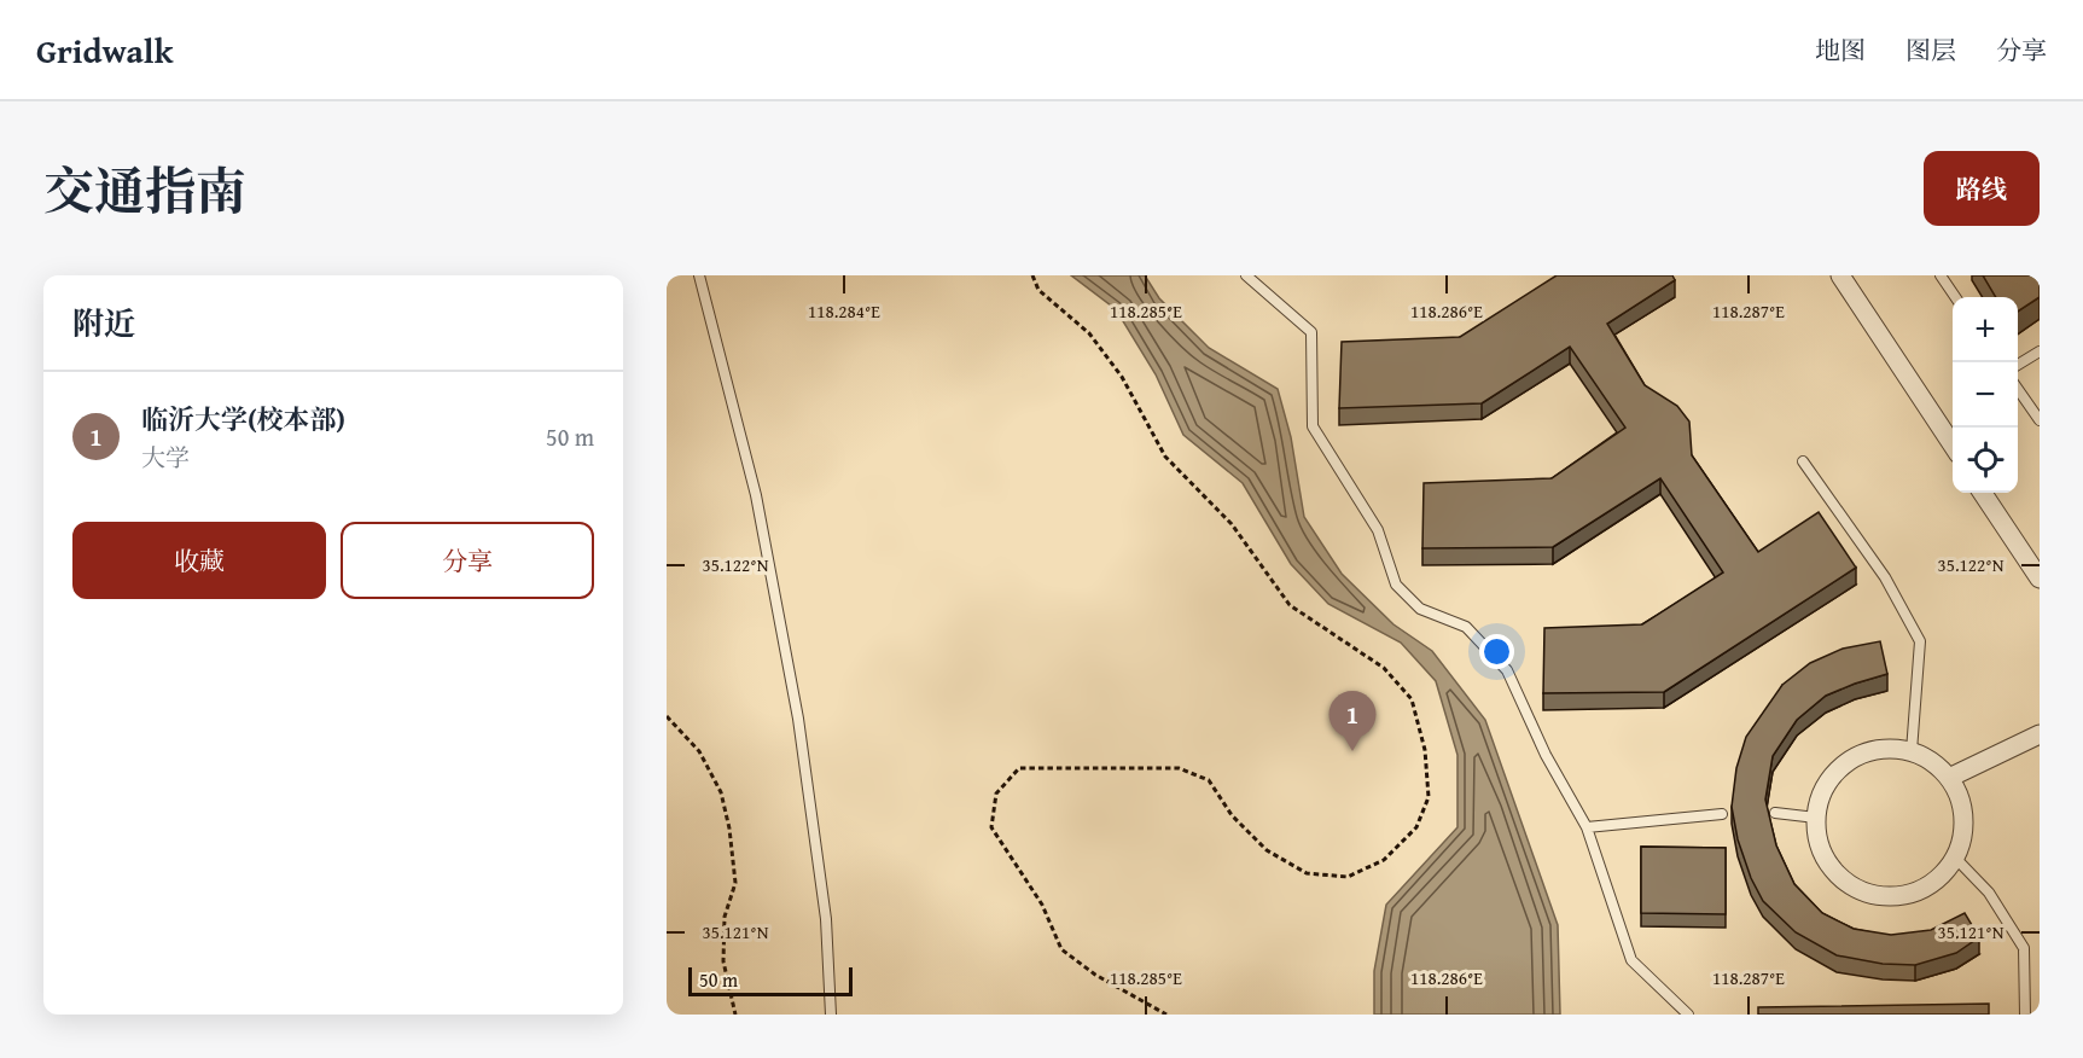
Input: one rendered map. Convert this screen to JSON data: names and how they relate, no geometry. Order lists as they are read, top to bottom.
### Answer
{
  "scale_bar": "50 m",
  "page": {
    "header": "Gridwalk",
    "nav": ["地图", "图层", "分享"],
    "title": "交通指南",
    "buttons": [
      "路线",
      ["收藏", "分享"]
    ],
    "heading": "附近",
    "map_buttons": ["+", "−"],
    "list": [
      {
        "mark": "1",
        "name": "临沂大学(校本部)",
        "note": "大学",
        "value": "50 m"
      }
    ],
    "pins": "1",
    "scale": "50 m"
  },
  "coordinates": [
    "118.284°E",
    "118.285°E",
    "118.286°E",
    "118.287°E",
    "35.122°N",
    "35.121°N"
  ]
}
